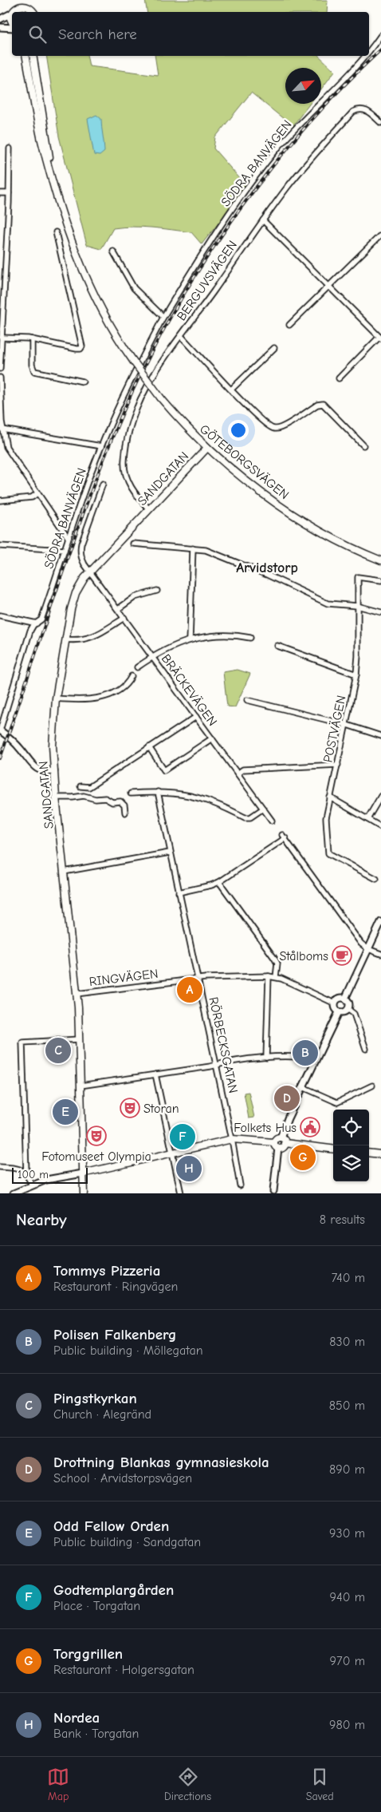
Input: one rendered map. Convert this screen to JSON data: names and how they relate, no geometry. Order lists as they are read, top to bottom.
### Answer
{
  "streets": {
    "main road": ["GÖTEBORGSVÄGEN", "SANDGATAN"],
    "street": [
      "SÖDRA BANVÄGEN",
      "BERGUVSVÄGEN",
      "BRÄCKEVÄGEN",
      "POSTVÄGEN",
      "RINGVÄGEN",
      "RÖRBECKSGATAN"
    ]
  },
  "crossings": [
    ["BERGUVSVÄGEN", "SANDGATAN"],
    ["GÖTEBORGSVÄGEN", "SANDGATAN"],
    ["SANDGATAN", "BRÄCKEVÄGEN"],
    ["SANDGATAN", "RINGVÄGEN"],
    ["RINGVÄGEN", "RÖRBECKSGATAN"]
  ],
  "districts": ["Arvidstorp"],
  "places": {
    "cafe": ["Stålboms"],
    "theatre": ["Storan", "Fotomuseet Olympia"],
    "public building": ["Folkets Hus"]
  },
  "scale_bar": "100 m",
  "north": "top right",
  "page": {
    "search": "Search here",
    "pins": [
      "A",
      "C",
      "B",
      "D",
      "E",
      "F",
      "G",
      "H"
    ],
    "scale": "100 m",
    "heading": ["Nearby", "8 results"],
    "list": [
      {
        "mark": "A",
        "name": "Tommys Pizzeria",
        "note": "Restaurant · Ringvägen",
        "value": "740 m"
      },
      {
        "mark": "B",
        "name": "Polisen Falkenberg",
        "note": "Public building · Möllegatan",
        "value": "830 m"
      },
      {
        "mark": "C",
        "name": "Pingstkyrkan",
        "note": "Church · Alegränd",
        "value": "850 m"
      },
      {
        "mark": "D",
        "name": "Drottning Blankas gymnasieskola",
        "note": "School · Arvidstorpsvägen",
        "value": "890 m"
      },
      {
        "mark": "E",
        "name": "Odd Fellow Orden",
        "note": "Public building · Sandgatan",
        "value": "930 m"
      },
      {
        "mark": "F",
        "name": "Godtemplargården",
        "note": "Place · Torgatan",
        "value": "940 m"
      },
      {
        "mark": "G",
        "name": "Torggrillen",
        "note": "Restaurant · Holgersgatan",
        "value": "970 m"
      },
      {
        "mark": "H",
        "name": "Nordea",
        "note": "Bank · Torgatan",
        "value": "980 m"
      }
    ],
    "nav": ["Map", "Directions", "Saved"]
  }
}
